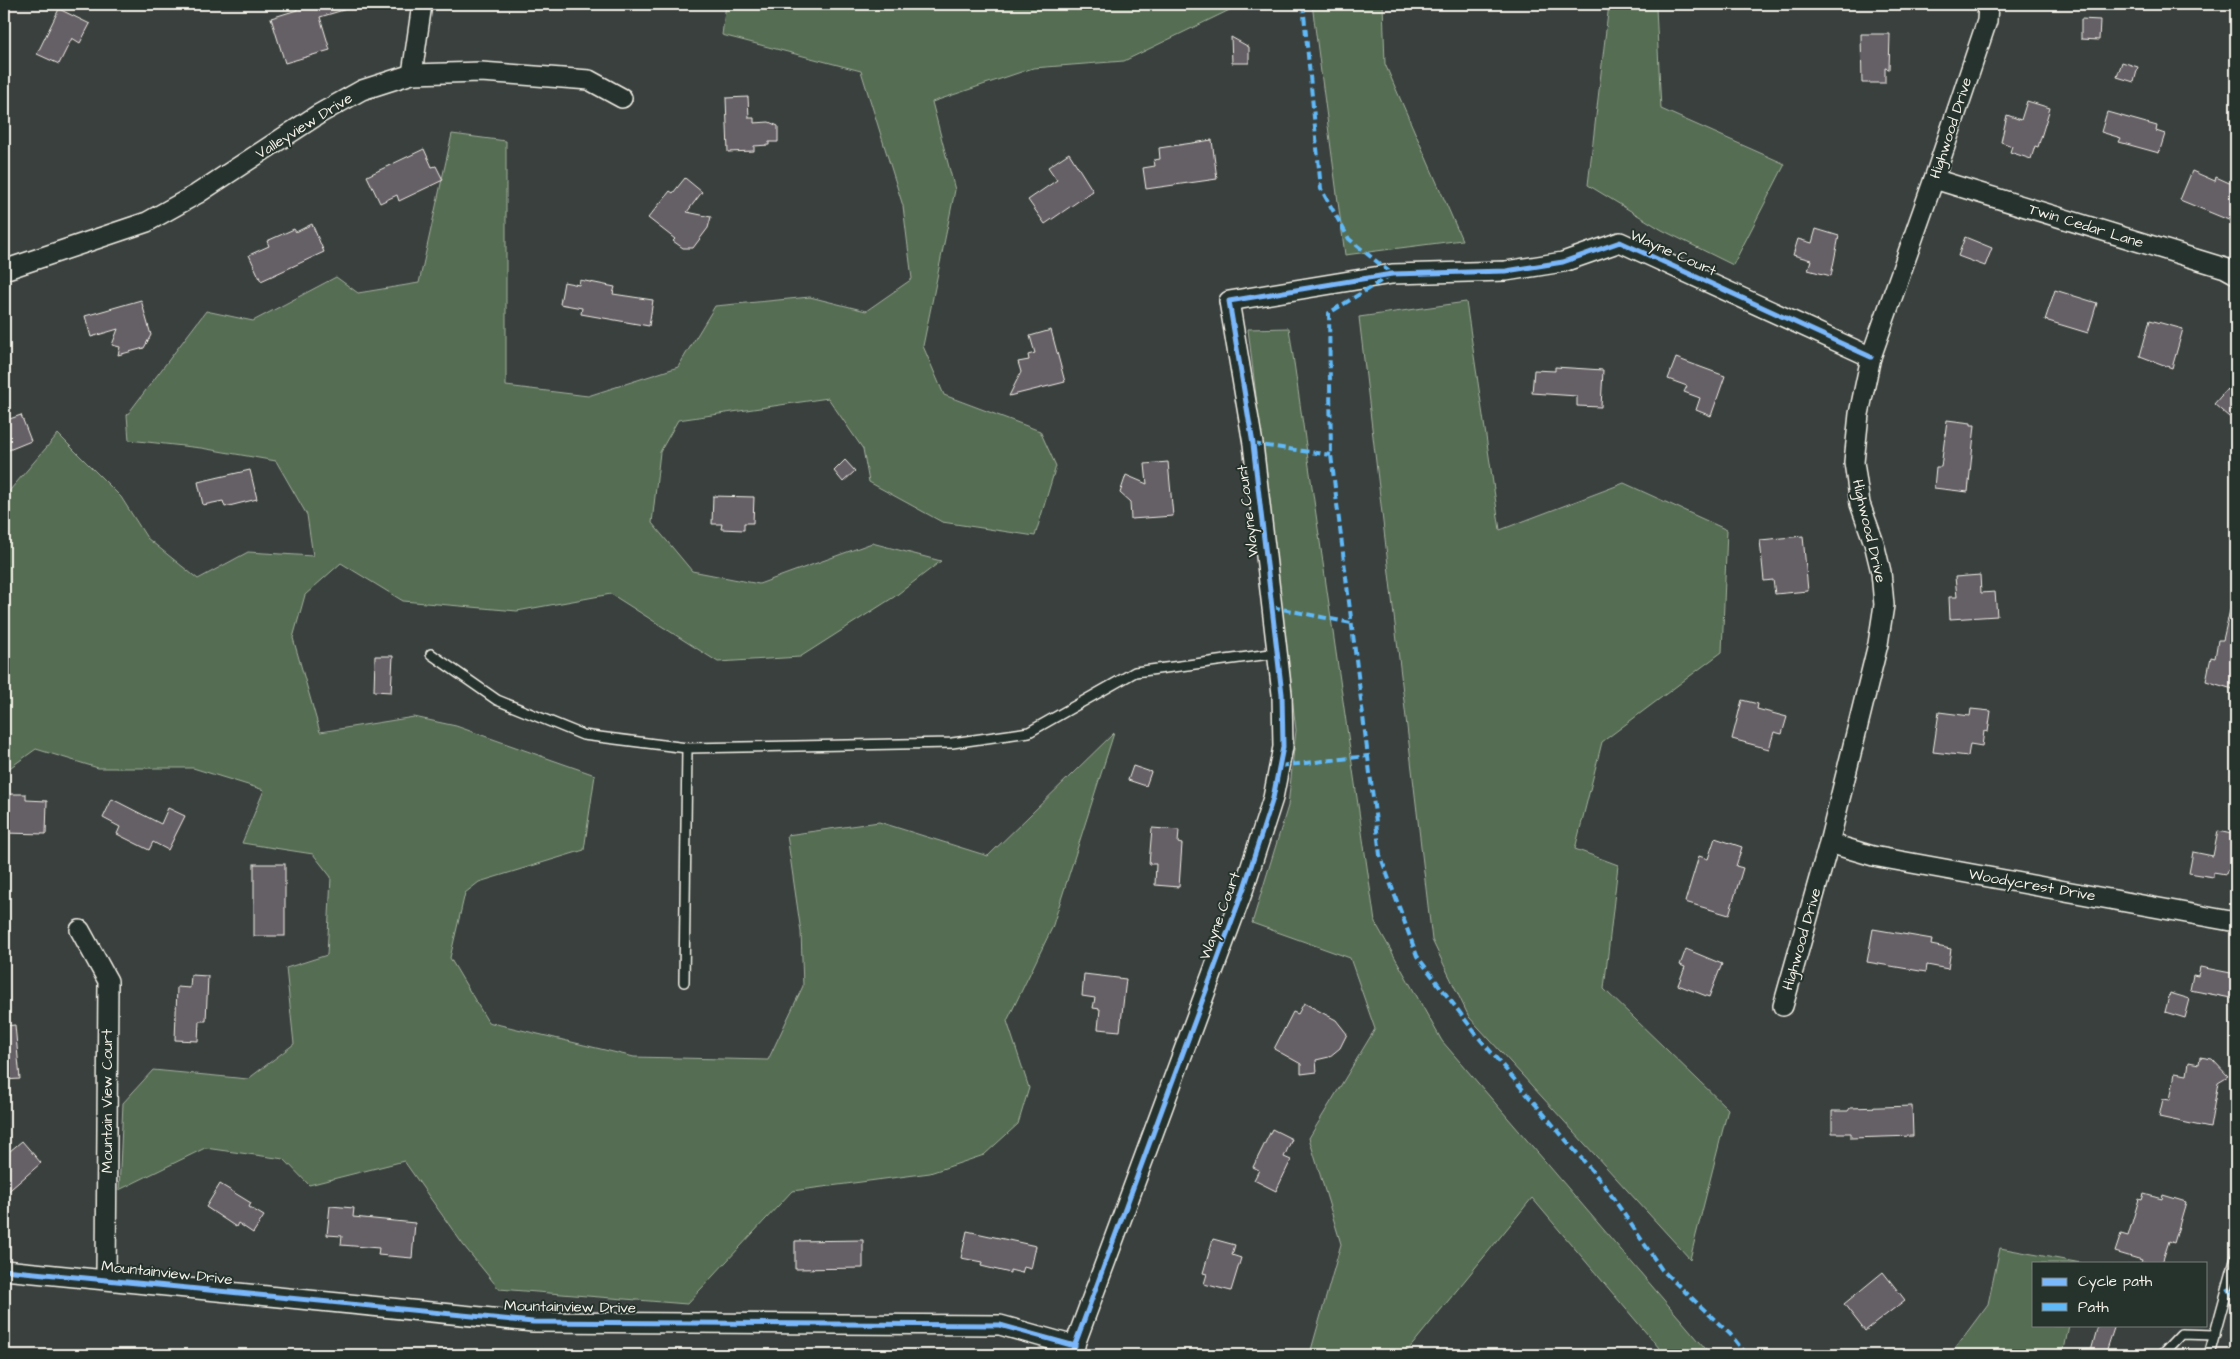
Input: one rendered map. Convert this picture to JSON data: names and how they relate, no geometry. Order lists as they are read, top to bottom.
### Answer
{
  "streets": {
    "street": [
      "Valleyview Drive",
      "Highwood Drive",
      "Twin Cedar Lane",
      "Wayne Court",
      "Woodycrest Drive",
      "Mountain View Court",
      "Mountainview Drive"
    ]
  },
  "crossings": [
    ["Highwood Drive", "Twin Cedar Lane"],
    ["Highwood Drive", "Wayne Court"],
    ["Highwood Drive", "Woodycrest Drive"],
    ["Wayne Court", "Mountainview Drive"],
    ["Mountain View Court", "Mountainview Drive"]
  ],
  "legend": ["Cycle path", "Path"]
}
